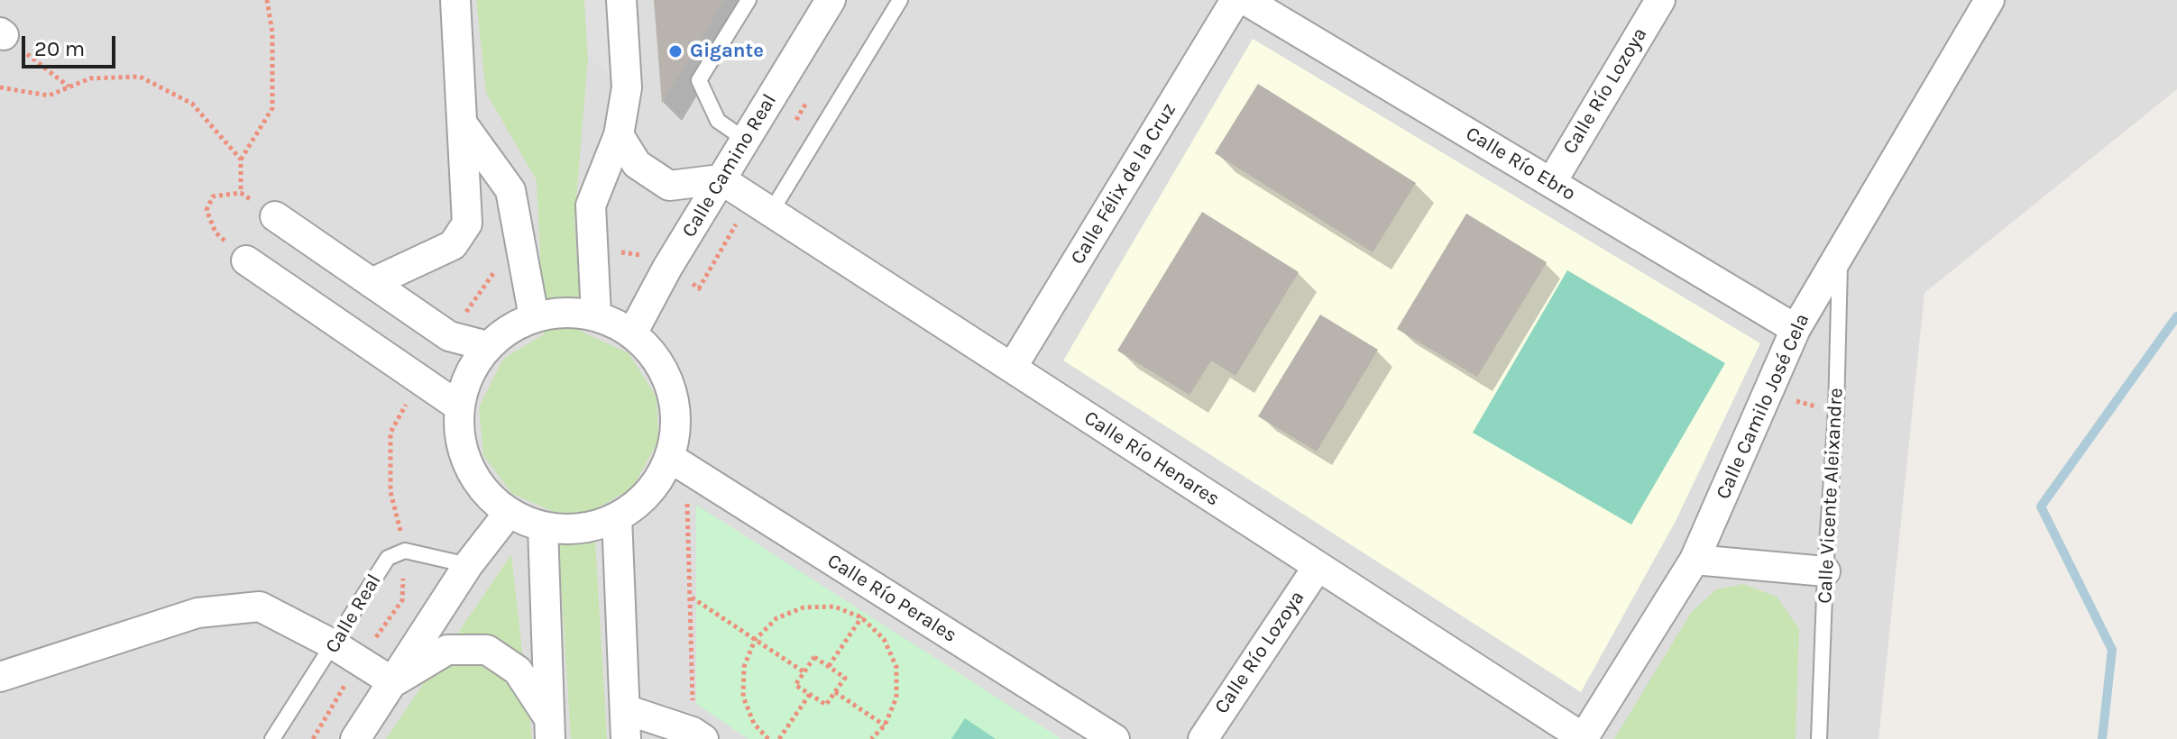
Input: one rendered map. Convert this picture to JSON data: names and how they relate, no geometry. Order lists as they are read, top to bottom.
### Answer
{
  "streets": {
    "street": [
      "Calle Río Lozoya",
      "Calle Río Ebro",
      "Calle Camino Real",
      "Calle Félix de la Cruz",
      "Calle Camilo José Cela",
      "Calle Río Henares",
      "Calle Río Perales"
    ],
    "lane": ["Calle Vicente Aleixandre", "Calle Real"]
  },
  "crossings": [
    ["Calle Río Lozoya", "Calle Río Ebro"],
    ["Calle Río Lozoya", "Calle Río Henares"],
    ["Calle Río Ebro", "Calle Camilo José Cela"],
    ["Calle Camino Real", "Calle Río Henares"],
    ["Calle Camino Real", "Calle Río Perales"],
    ["Calle Félix de la Cruz", "Calle Río Henares"],
    ["Calle Camilo José Cela", "Calle Río Henares"],
    ["Calle Camilo José Cela", "Calle Vicente Aleixandre"]
  ],
  "places": ["Gigante"],
  "scale_bar": "20 m"
}
